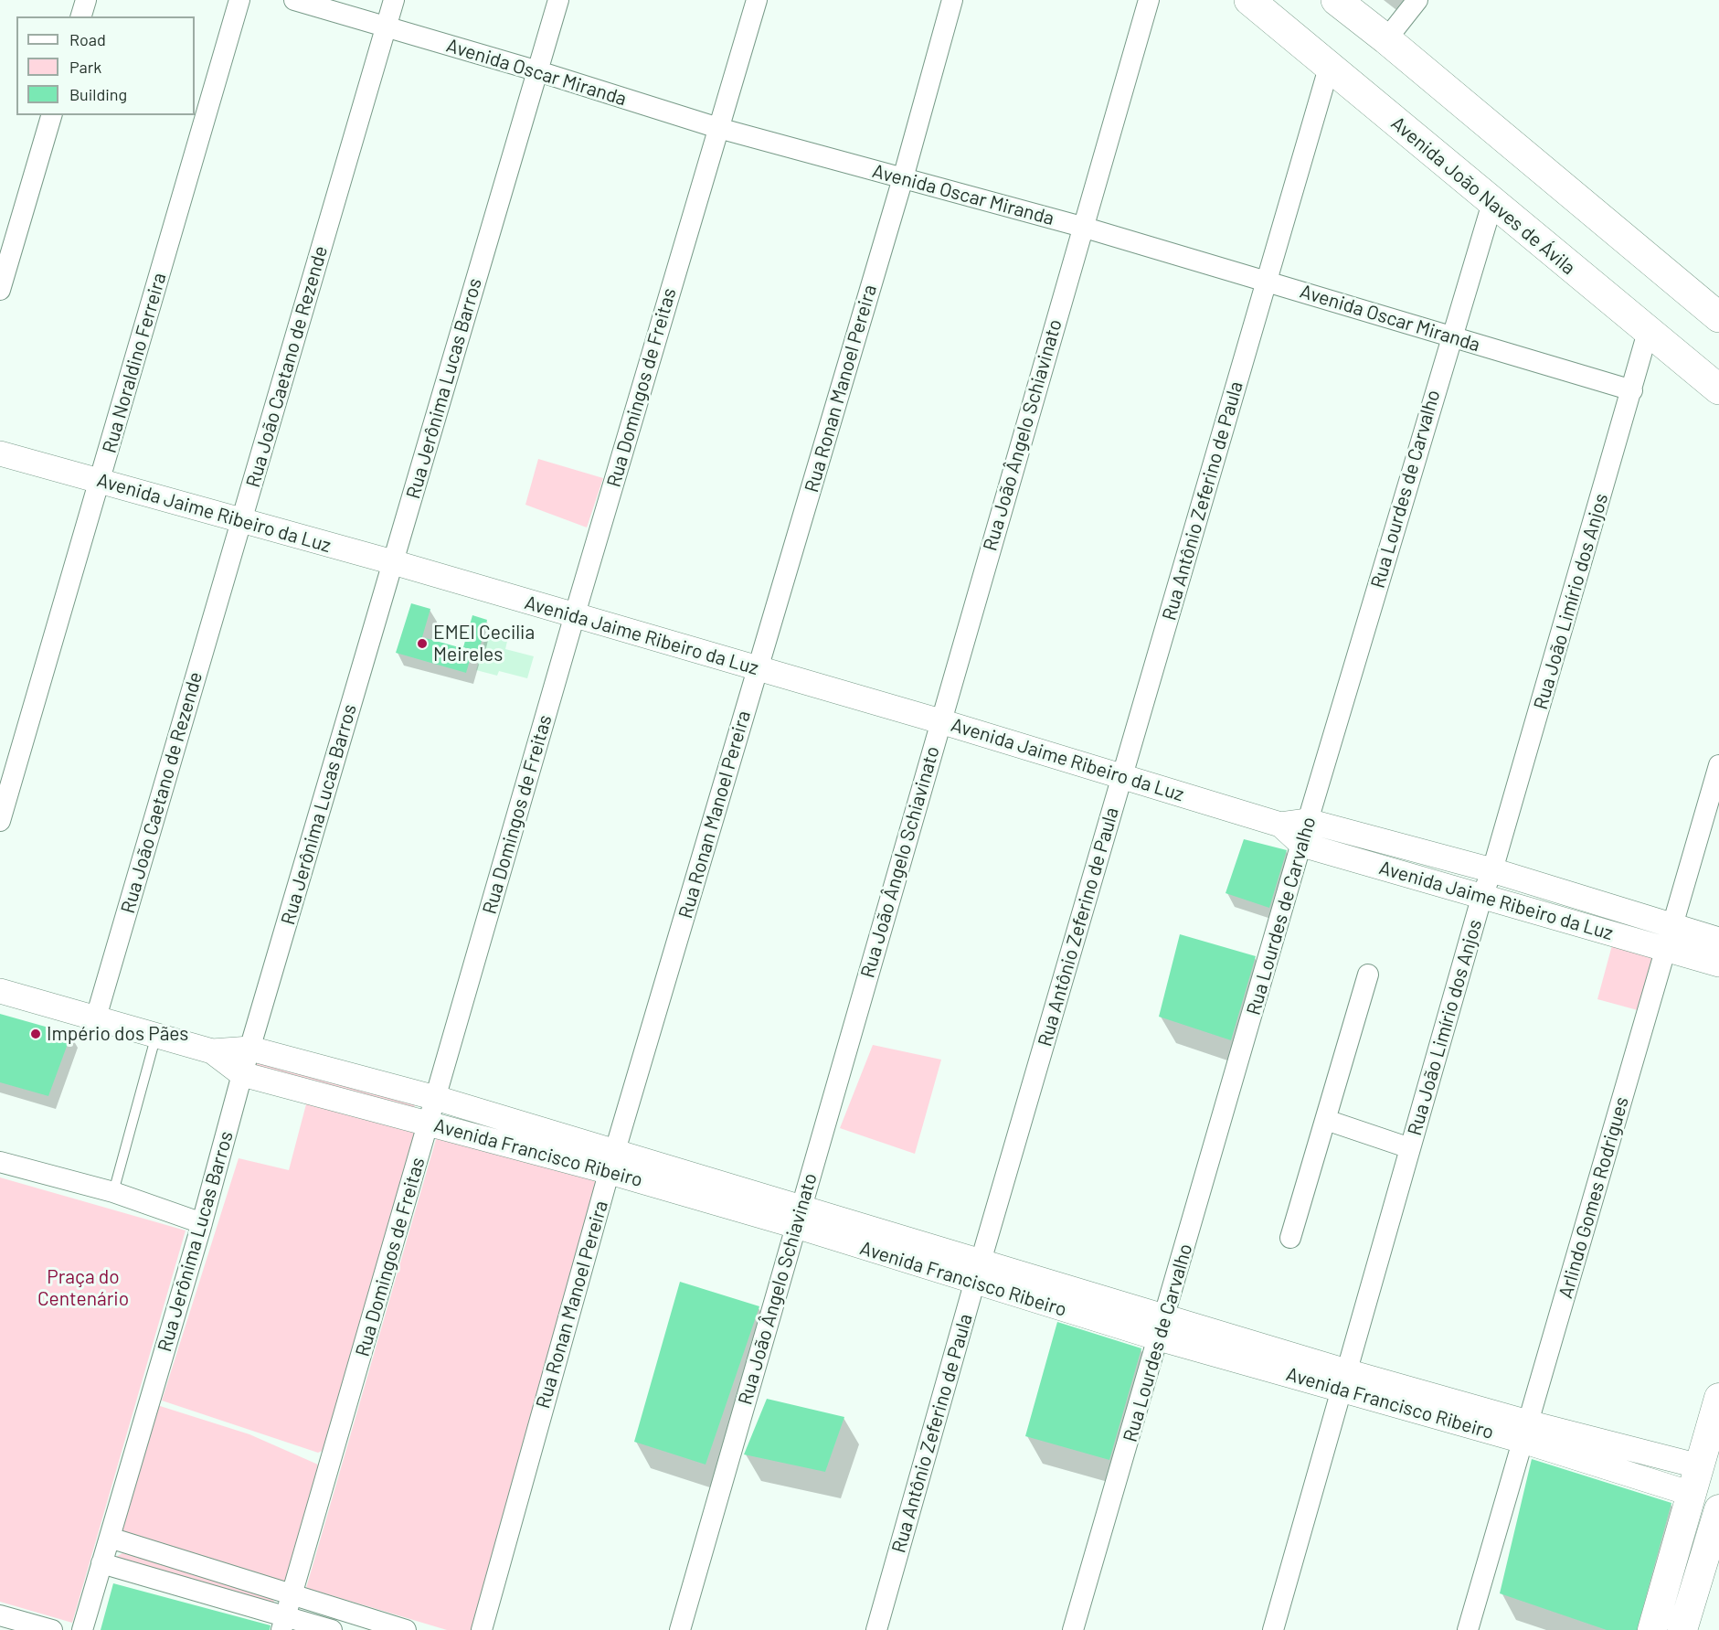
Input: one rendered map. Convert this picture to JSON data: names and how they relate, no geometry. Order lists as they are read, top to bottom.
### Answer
{
  "streets": {
    "main road": ["Avenida João Naves de Ávila", "Avenida Francisco Ribeiro"],
    "street": [
      "Avenida Oscar Miranda",
      "Rua Noraldino Ferreira",
      "Rua João Caetano de Rezende",
      "Rua Domingos de Freitas",
      "Rua Jerônima Lucas Barros",
      "Rua Ronan Manoel Pereira",
      "Rua João Ângelo Schiavinato",
      "Rua Lourdes de Carvalho",
      "Rua Antônio Zeferino de Paula",
      "Avenida Jaime Ribeiro da Luz",
      "Rua João Limírio dos Anjos",
      "Arlindo Gomes Rodrigues"
    ]
  },
  "crossings": [
    ["Avenida Oscar Miranda", "Rua João Caetano de Rezende"],
    ["Avenida Oscar Miranda", "Rua Domingos de Freitas"],
    ["Avenida Oscar Miranda", "Rua Jerônima Lucas Barros"],
    ["Avenida Oscar Miranda", "Rua Ronan Manoel Pereira"],
    ["Avenida Oscar Miranda", "Rua João Ângelo Schiavinato"],
    ["Avenida Oscar Miranda", "Rua Lourdes de Carvalho"],
    ["Avenida Oscar Miranda", "Rua Antônio Zeferino de Paula"],
    ["Avenida Oscar Miranda", "Rua João Limírio dos Anjos"],
    ["Avenida João Naves de Ávila", "Rua Lourdes de Carvalho"],
    ["Avenida João Naves de Ávila", "Rua Antônio Zeferino de Paula"],
    ["Avenida João Naves de Ávila", "Rua João Limírio dos Anjos"],
    ["Rua Noraldino Ferreira", "Avenida Jaime Ribeiro da Luz"],
    ["Rua João Caetano de Rezende", "Avenida Jaime Ribeiro da Luz"],
    ["Rua João Caetano de Rezende", "Avenida Francisco Ribeiro"],
    ["Rua Domingos de Freitas", "Avenida Jaime Ribeiro da Luz"],
    ["Rua Domingos de Freitas", "Avenida Francisco Ribeiro"],
    ["Rua Jerônima Lucas Barros", "Avenida Jaime Ribeiro da Luz"],
    ["Rua Jerônima Lucas Barros", "Avenida Francisco Ribeiro"],
    ["Rua Ronan Manoel Pereira", "Avenida Jaime Ribeiro da Luz"],
    ["Rua Ronan Manoel Pereira", "Avenida Francisco Ribeiro"],
    ["Rua João Ângelo Schiavinato", "Avenida Jaime Ribeiro da Luz"],
    ["Rua João Ângelo Schiavinato", "Avenida Francisco Ribeiro"],
    ["Rua Lourdes de Carvalho", "Avenida Jaime Ribeiro da Luz"],
    ["Rua Lourdes de Carvalho", "Avenida Francisco Ribeiro"],
    ["Rua Antônio Zeferino de Paula", "Avenida Jaime Ribeiro da Luz"],
    ["Rua Antônio Zeferino de Paula", "Avenida Francisco Ribeiro"],
    ["Avenida Jaime Ribeiro da Luz", "Rua João Limírio dos Anjos"],
    ["Avenida Jaime Ribeiro da Luz", "Arlindo Gomes Rodrigues"],
    ["Rua João Limírio dos Anjos", "Avenida Francisco Ribeiro"],
    ["Avenida Francisco Ribeiro", "Arlindo Gomes Rodrigues"]
  ],
  "parks": ["Praça do Centenário"],
  "places": ["EMEI Cecilia Meireles", "Império dos Pães"],
  "legend": ["Road", "Park", "Building"]
}
